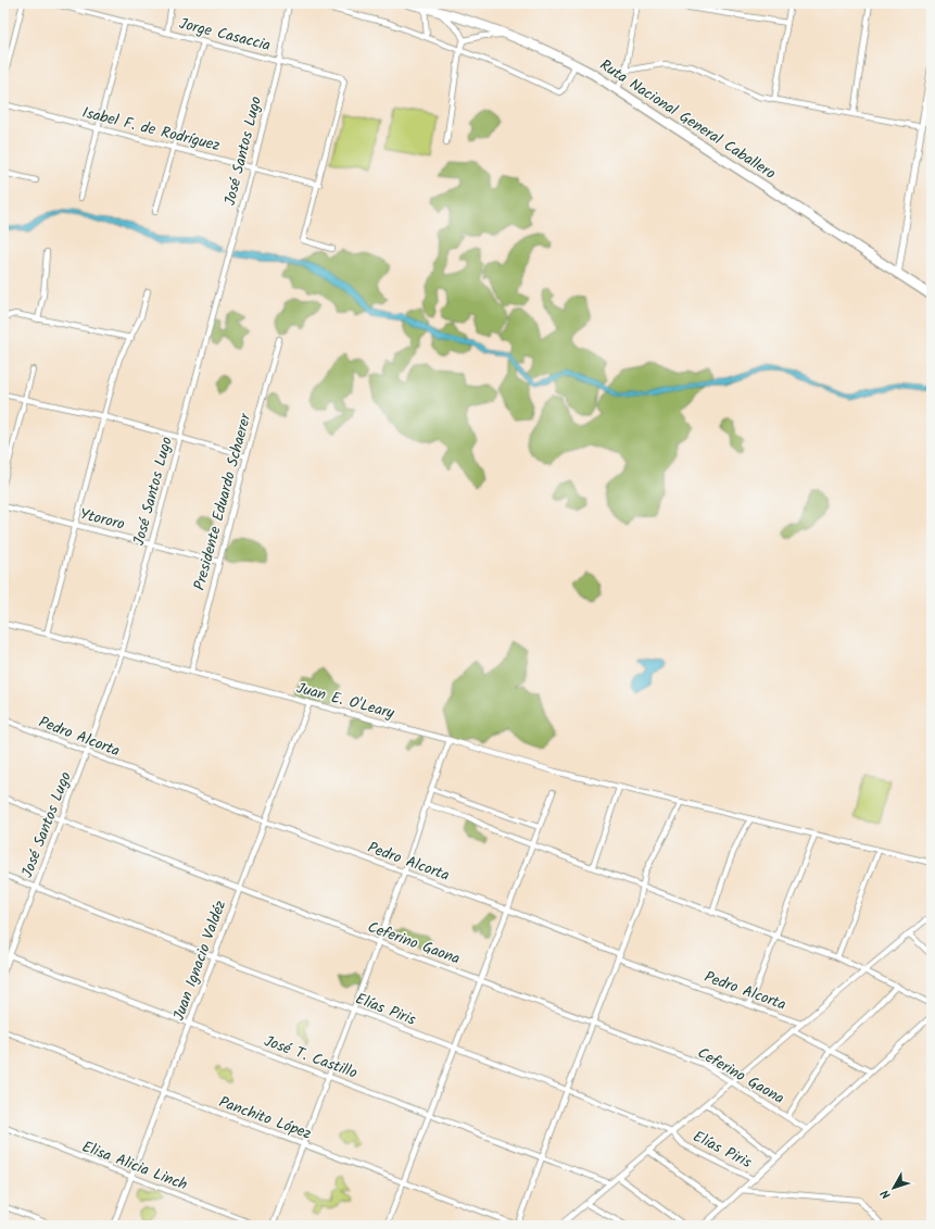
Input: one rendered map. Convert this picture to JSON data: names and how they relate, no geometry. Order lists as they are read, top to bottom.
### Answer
{
  "streets": {
    "highway": ["Ruta Nacional General Caballero"],
    "street": [
      "Jorge Casaccia",
      "Isabel F. de Rodríguez",
      "José Santos Lugo",
      "Presidente Eduardo Schaerer",
      "Ytororo",
      "Juan E. O'Leary",
      "Pedro Alcorta",
      "Ceferino Gaona",
      "Juan Ignacio Valdéz",
      "Elías Piris",
      "José T. Castillo",
      "Panchito López",
      "Elisa Alicia Linch"
    ]
  },
  "crossings": [
    ["Jorge Casaccia", "Isabel F. de Rodríguez"],
    ["Jorge Casaccia", "José Santos Lugo"],
    ["Isabel F. de Rodríguez", "José Santos Lugo"],
    ["José Santos Lugo", "Ytororo"],
    ["José Santos Lugo", "Juan E. O'Leary"],
    ["José Santos Lugo", "Pedro Alcorta"],
    ["José Santos Lugo", "Ceferino Gaona"],
    ["José Santos Lugo", "Elías Piris"],
    ["José Santos Lugo", "José T. Castillo"],
    ["Presidente Eduardo Schaerer", "Ytororo"],
    ["Presidente Eduardo Schaerer", "Juan E. O'Leary"],
    ["Juan E. O'Leary", "Juan Ignacio Valdéz"],
    ["Pedro Alcorta", "Juan Ignacio Valdéz"],
    ["Ceferino Gaona", "Juan Ignacio Valdéz"],
    ["Juan Ignacio Valdéz", "Elías Piris"],
    ["Juan Ignacio Valdéz", "José T. Castillo"],
    ["Juan Ignacio Valdéz", "Panchito López"],
    ["Juan Ignacio Valdéz", "Elisa Alicia Linch"]
  ],
  "north": "bottom left"
}
